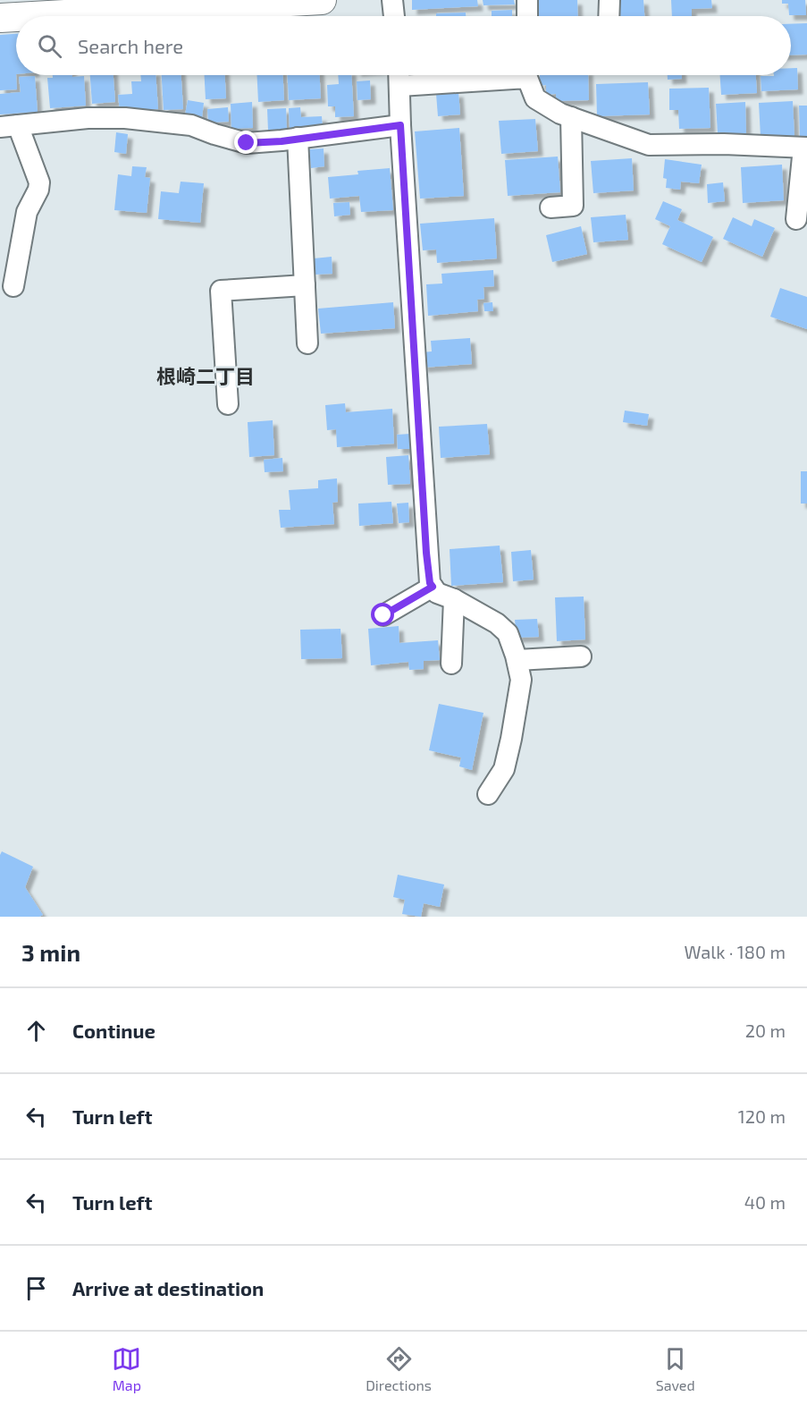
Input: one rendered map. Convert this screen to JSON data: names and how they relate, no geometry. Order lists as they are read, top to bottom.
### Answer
{
  "districts": ["根崎二丁目"],
  "page": {
    "search": "Search here",
    "heading": ["3 min", "Walk · 180 m"],
    "list": [
      ["Continue", "20 m"],
      ["Turn left", "120 m"],
      ["Turn left", "40 m"],
      "Arrive at destination"
    ],
    "nav": ["Map", "Directions", "Saved"]
  }
}
